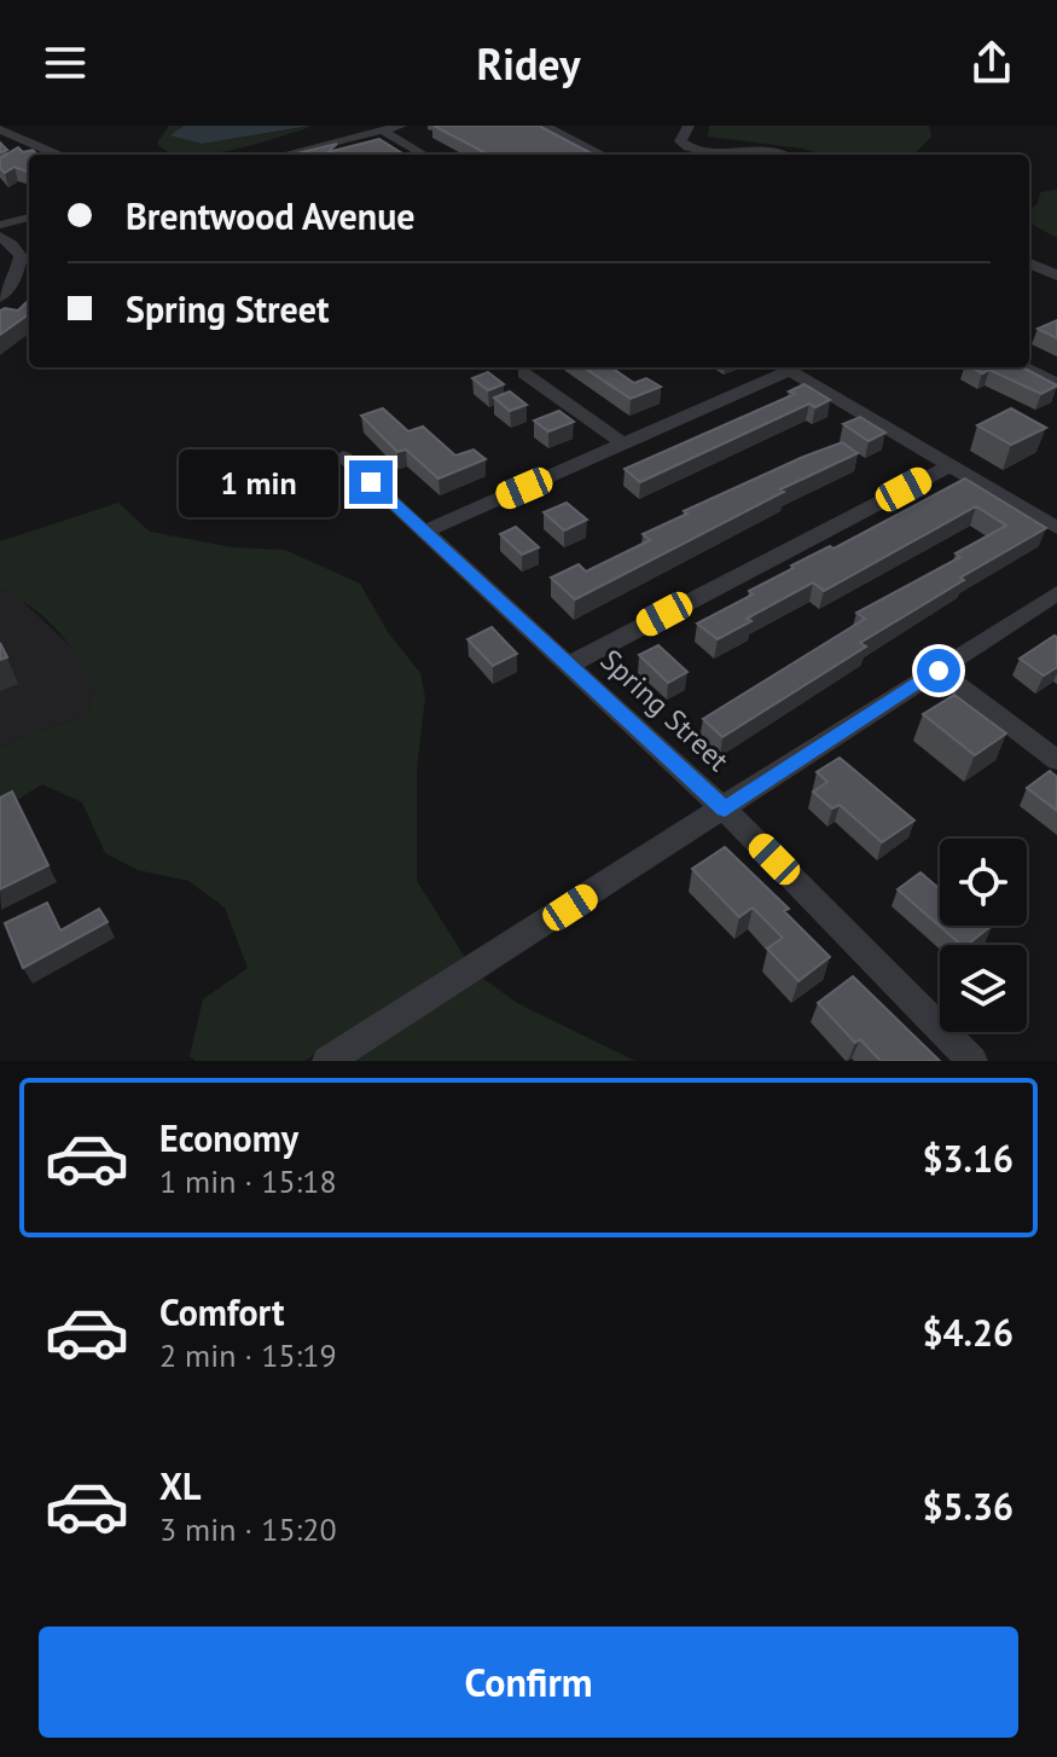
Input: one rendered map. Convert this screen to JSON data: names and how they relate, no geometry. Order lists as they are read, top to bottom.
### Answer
{
  "streets": {
    "street": ["Spring Street"]
  },
  "page": {
    "header": "Ridey",
    "banner": ["Brentwood Avenue", "Spring Street"],
    "bubble": "1 min",
    "list": [
      {
        "name": "Economy",
        "note": "1 min · 15:18",
        "value": "$3.16"
      },
      {
        "name": "Comfort",
        "note": "2 min · 15:19",
        "value": "$4.26"
      },
      {
        "name": "XL",
        "note": "3 min · 15:20",
        "value": "$5.36"
      }
    ],
    "buttons": "Confirm"
  }
}
